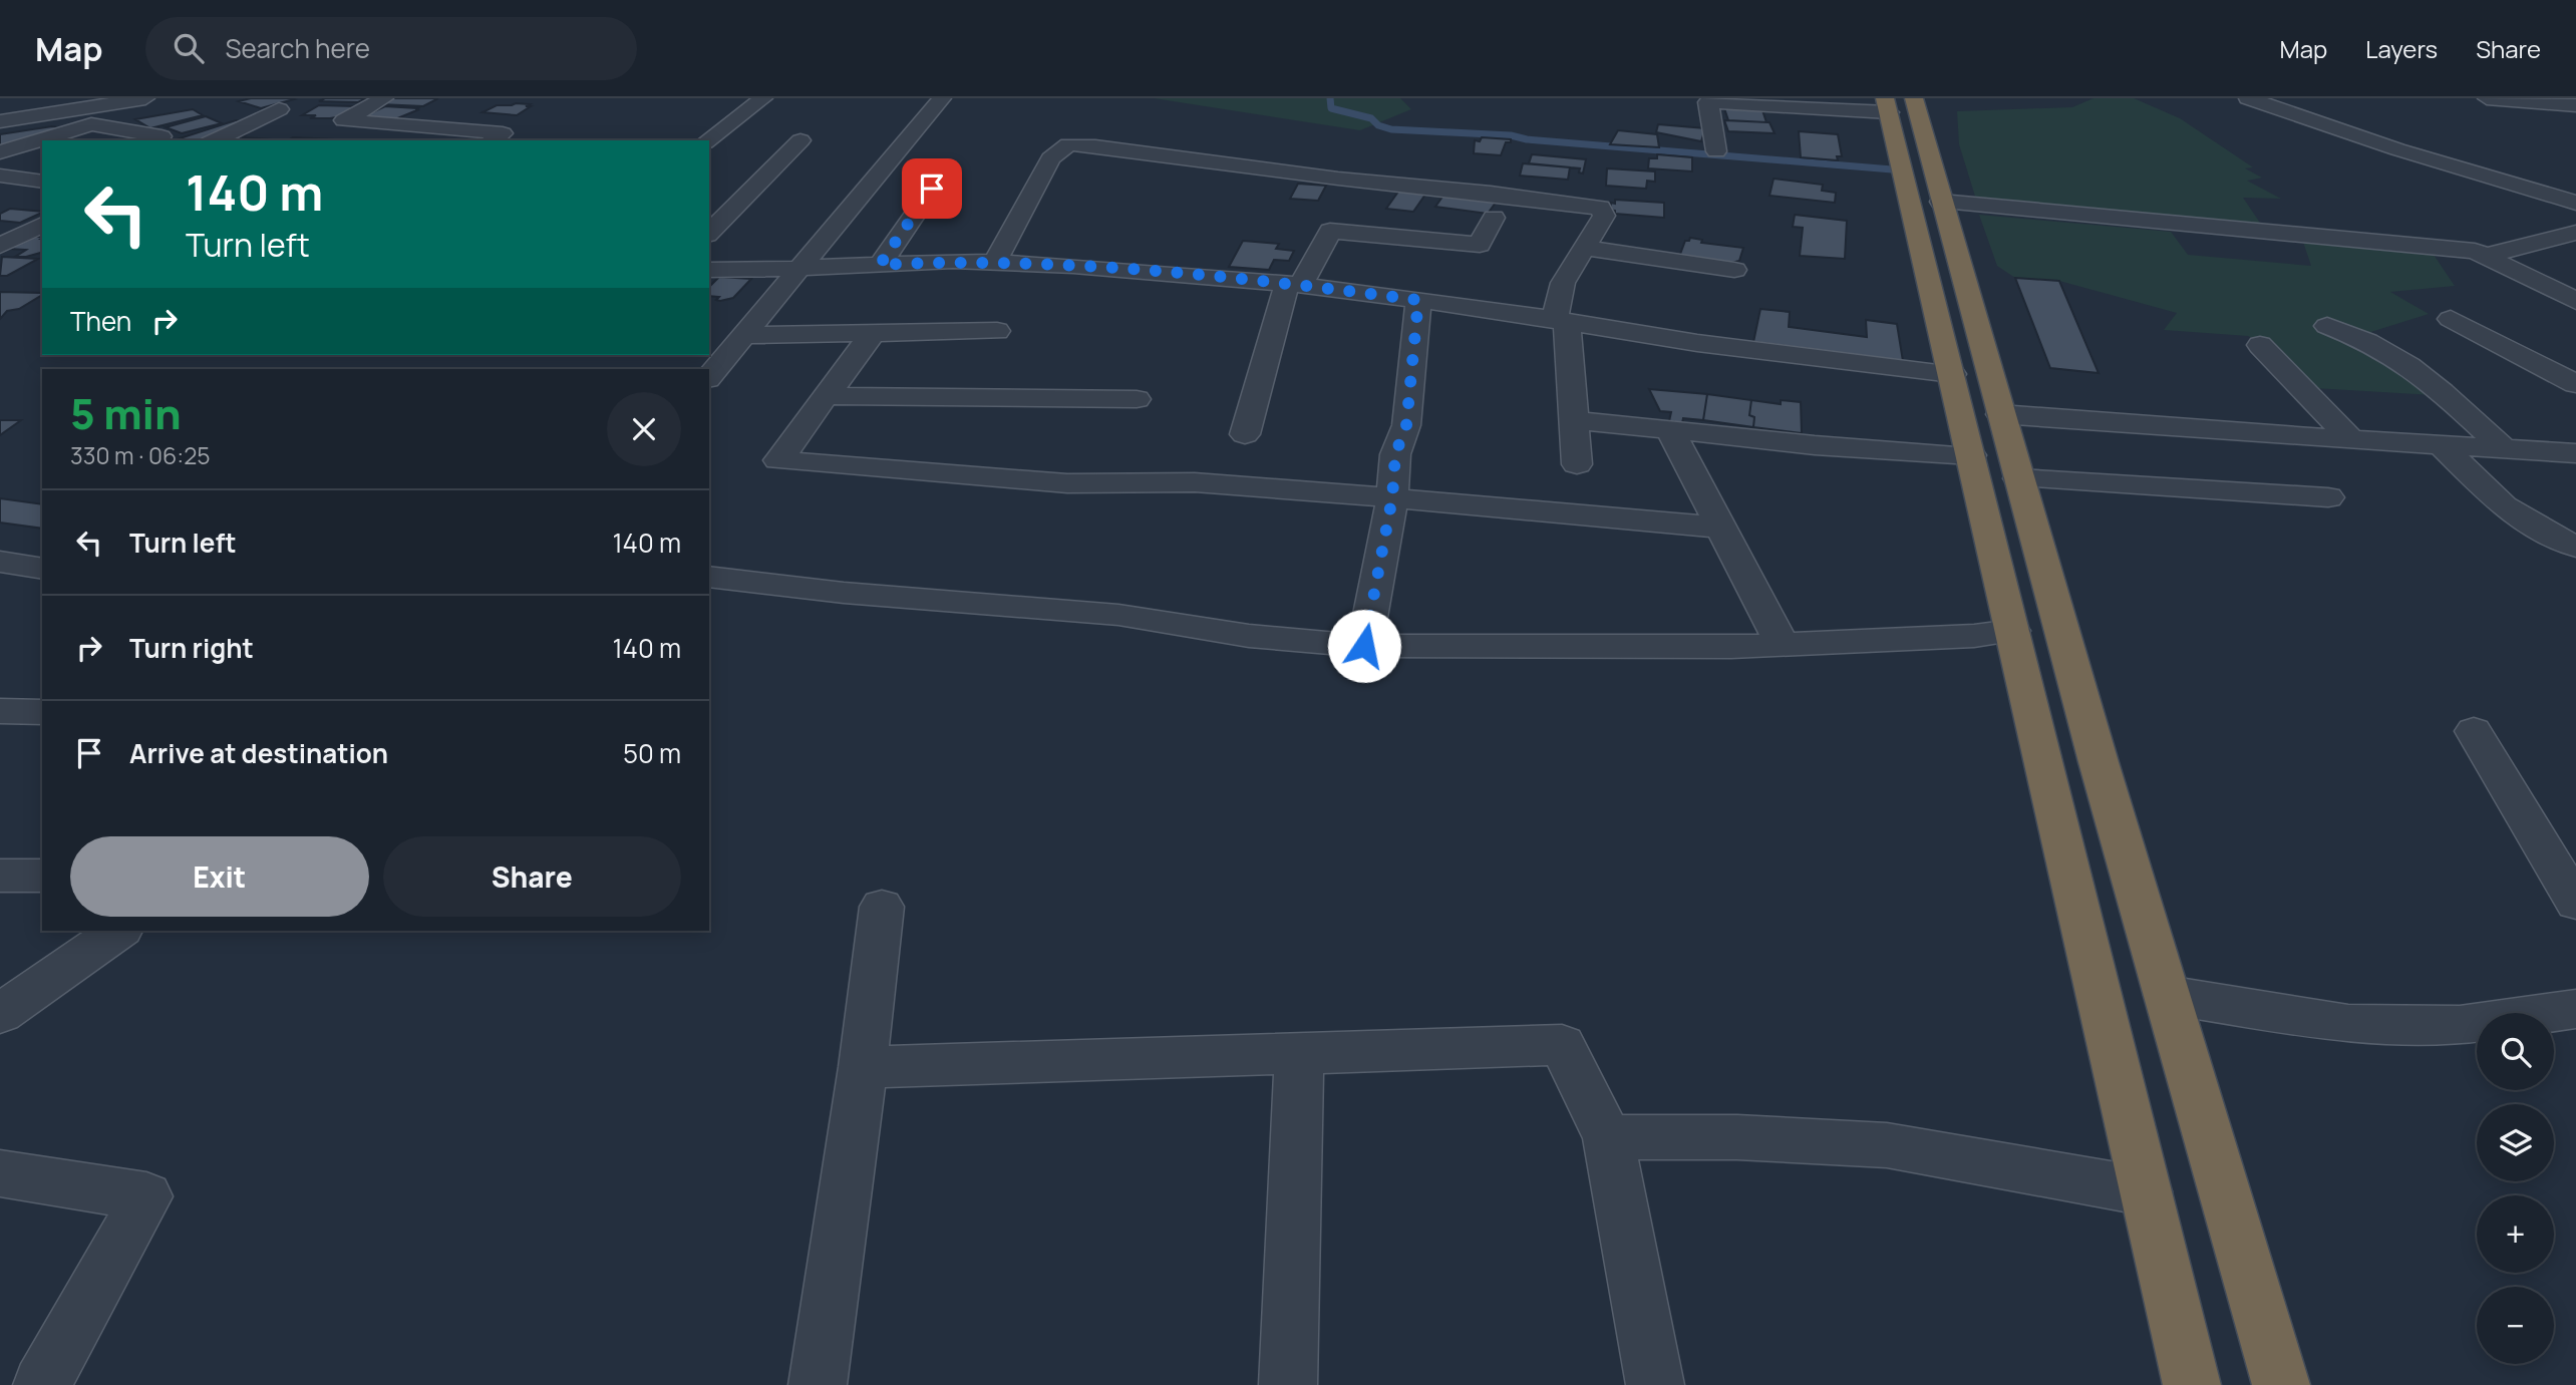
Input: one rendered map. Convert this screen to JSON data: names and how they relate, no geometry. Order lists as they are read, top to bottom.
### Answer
{
  "page": {
    "header": "Map",
    "search": "Search here",
    "nav": ["Map", "Layers", "Share"],
    "turn": ["140 m", "Turn left"],
    "then": "Then",
    "heading": ["5 min", "330 m · 06:25"],
    "list": [
      {
        "name": "Turn left",
        "value": "140 m"
      },
      {
        "name": "Turn right",
        "value": "140 m"
      },
      {
        "name": "Arrive at destination",
        "value": "50 m"
      }
    ],
    "buttons": ["Exit", "Share"],
    "map_buttons": ["+", "−"]
  }
}
